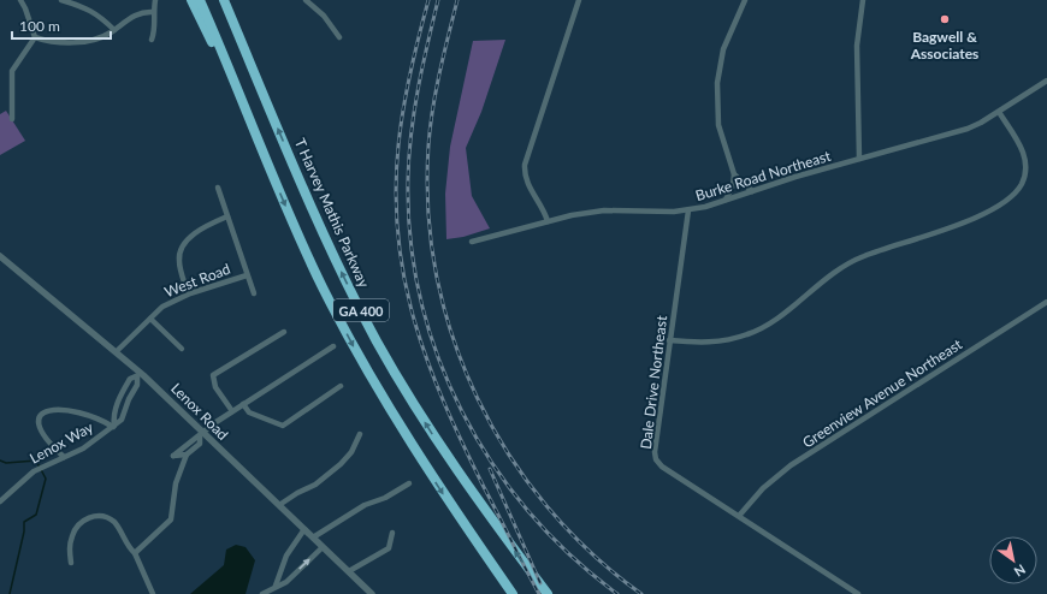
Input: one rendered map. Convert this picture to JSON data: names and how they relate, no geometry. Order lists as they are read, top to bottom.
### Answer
{
  "streets": {
    "highway": ["T Harvey Mathis Parkway", "GA 400"],
    "street": [
      "Burke Road Northeast",
      "West Road",
      "Dale Drive Northeast",
      "Greenview Avenue Northeast",
      "Lenox Road",
      "Lenox Way"
    ]
  },
  "crossings": [
    ["Burke Road Northeast", "Dale Drive Northeast"],
    ["West Road", "Lenox Road"],
    ["Dale Drive Northeast", "Greenview Avenue Northeast"],
    ["Lenox Road", "Lenox Way"]
  ],
  "places": ["Bagwell & Associates"],
  "scale_bar": "100 m",
  "north": "bottom right"
}
